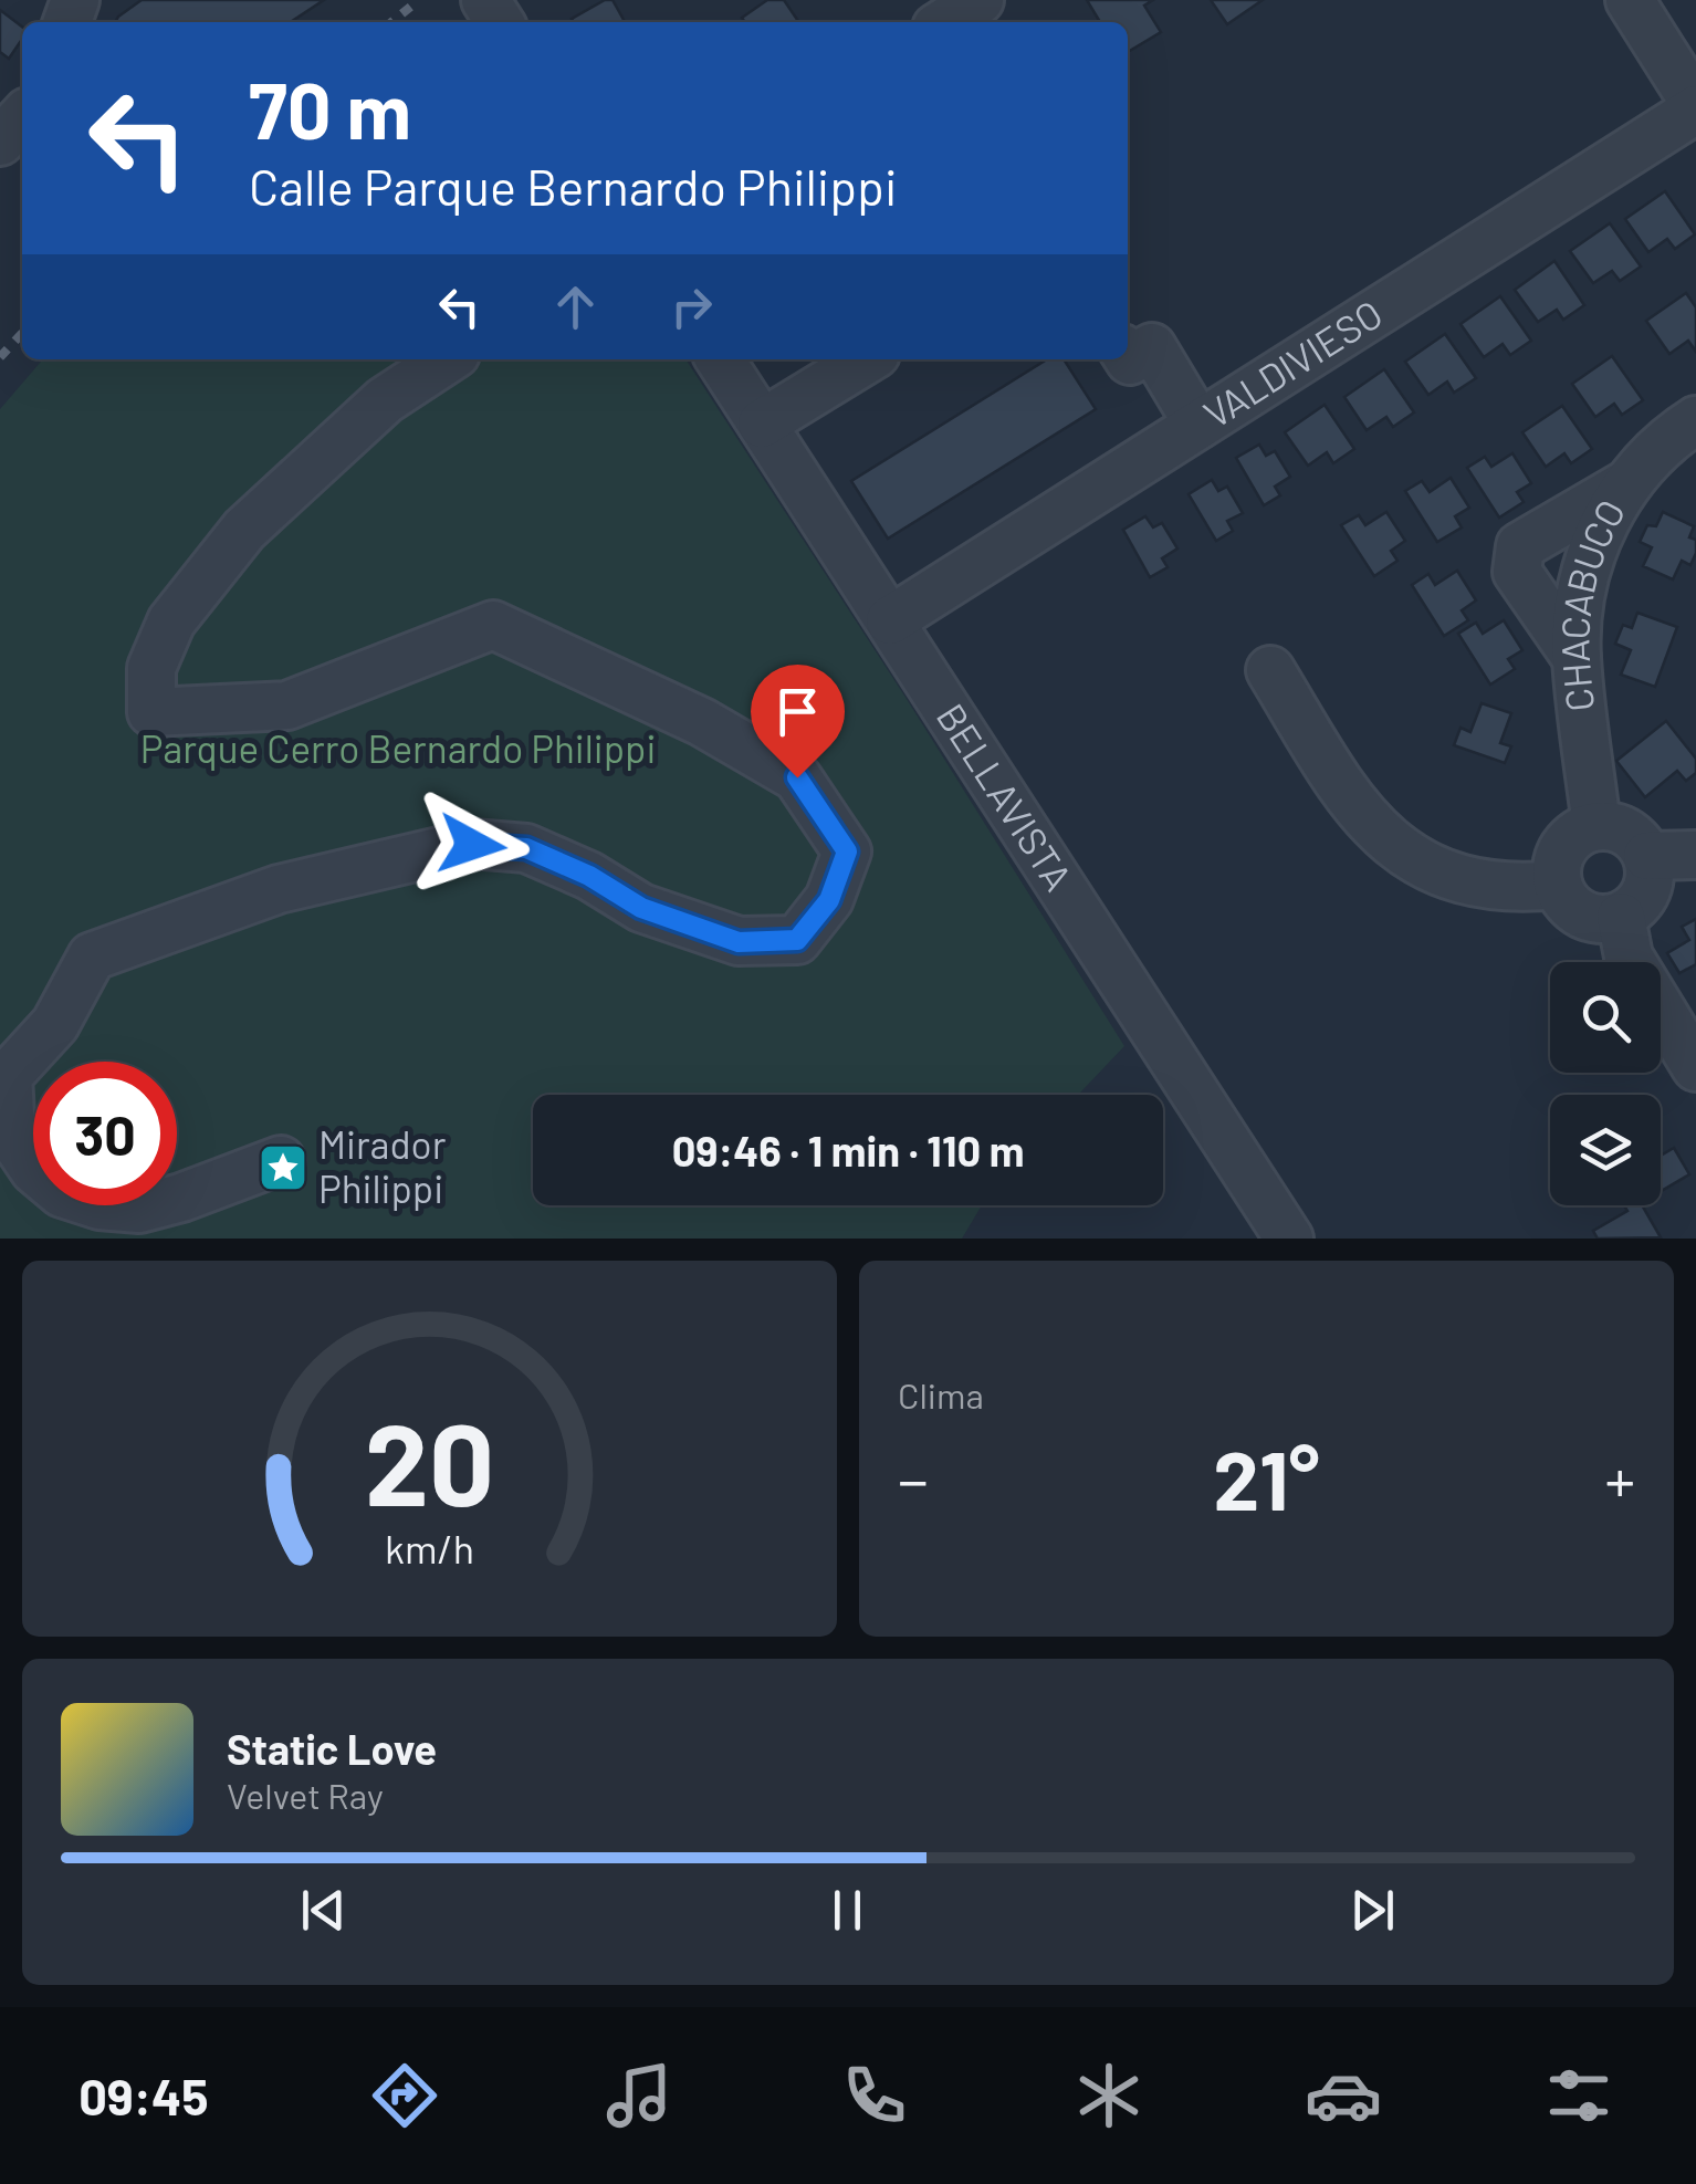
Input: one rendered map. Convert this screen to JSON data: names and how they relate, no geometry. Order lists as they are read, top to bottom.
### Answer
{
  "streets": {
    "street": ["VALDIVIESO", "CHACABUCO", "BELLAVISTA"]
  },
  "crossings": [
    ["VALDIVIESO", "BELLAVISTA"]
  ],
  "parks": ["Parque Cerro Bernardo Philippi"],
  "places": {
    "place": ["Mirador Philippi"]
  },
  "page": {
    "turn": ["70 m", "Calle Parque Bernardo Philippi"],
    "limit": "30",
    "trip": "09:46 · 1 min · 110 m",
    "tile": "Clima",
    "heat": ["−", "21°", "+"],
    "song": ["Static Love", "Velvet Ray"],
    "tabs": "09:45",
    "gauge": ["20", "km/h"]
  }
}
